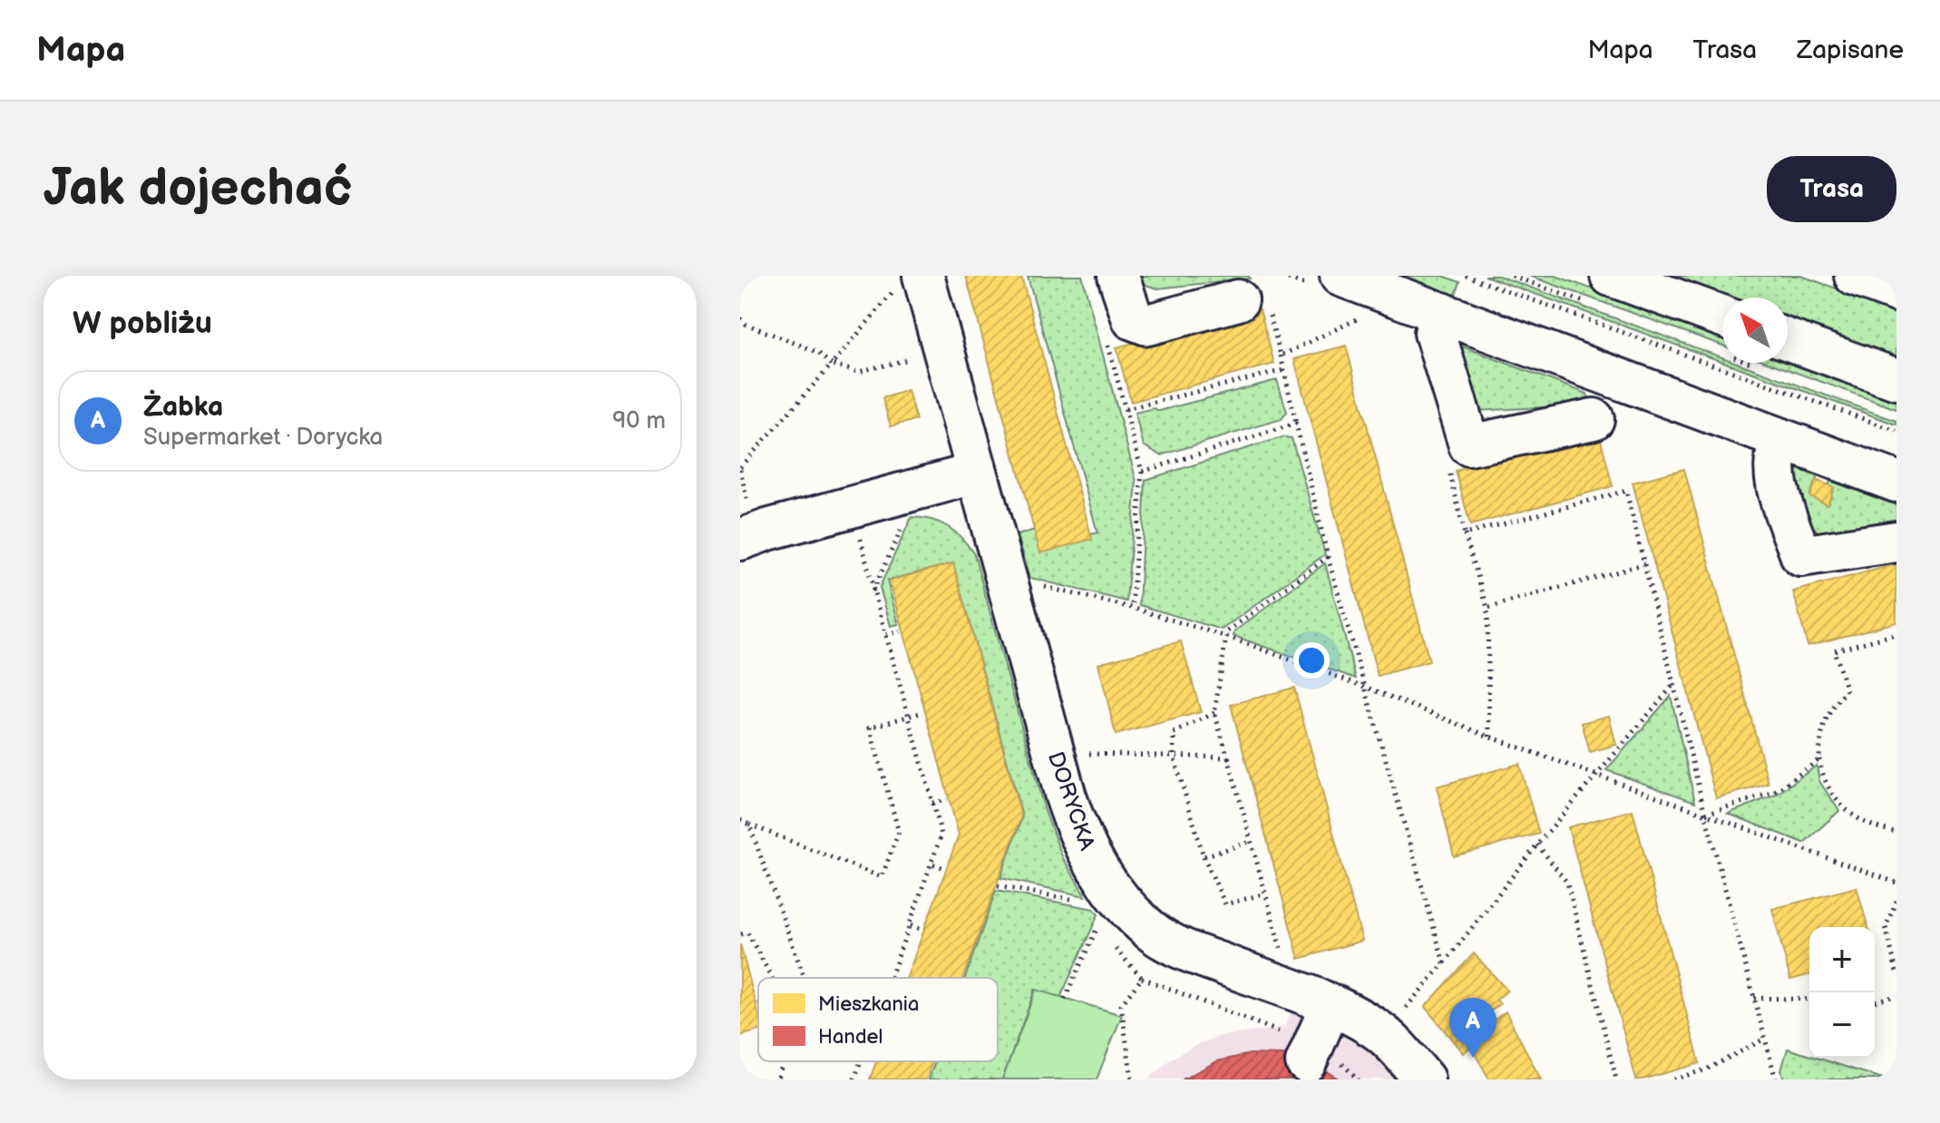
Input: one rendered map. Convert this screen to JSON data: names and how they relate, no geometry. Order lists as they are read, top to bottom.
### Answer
{
  "streets": {
    "street": ["DORYCKA"]
  },
  "legend": ["Mieszkania", "Handel"],
  "north": "top left",
  "page": {
    "header": "Mapa",
    "nav": ["Mapa", "Trasa", "Zapisane"],
    "buttons": "Trasa",
    "title": "Jak dojechać",
    "heading": "W pobliżu",
    "list": [
      {
        "mark": "A",
        "name": "Żabka",
        "note": "Supermarket · Dorycka",
        "value": "90 m"
      }
    ],
    "map_buttons": ["+", "−"],
    "pins": "A"
  }
}
